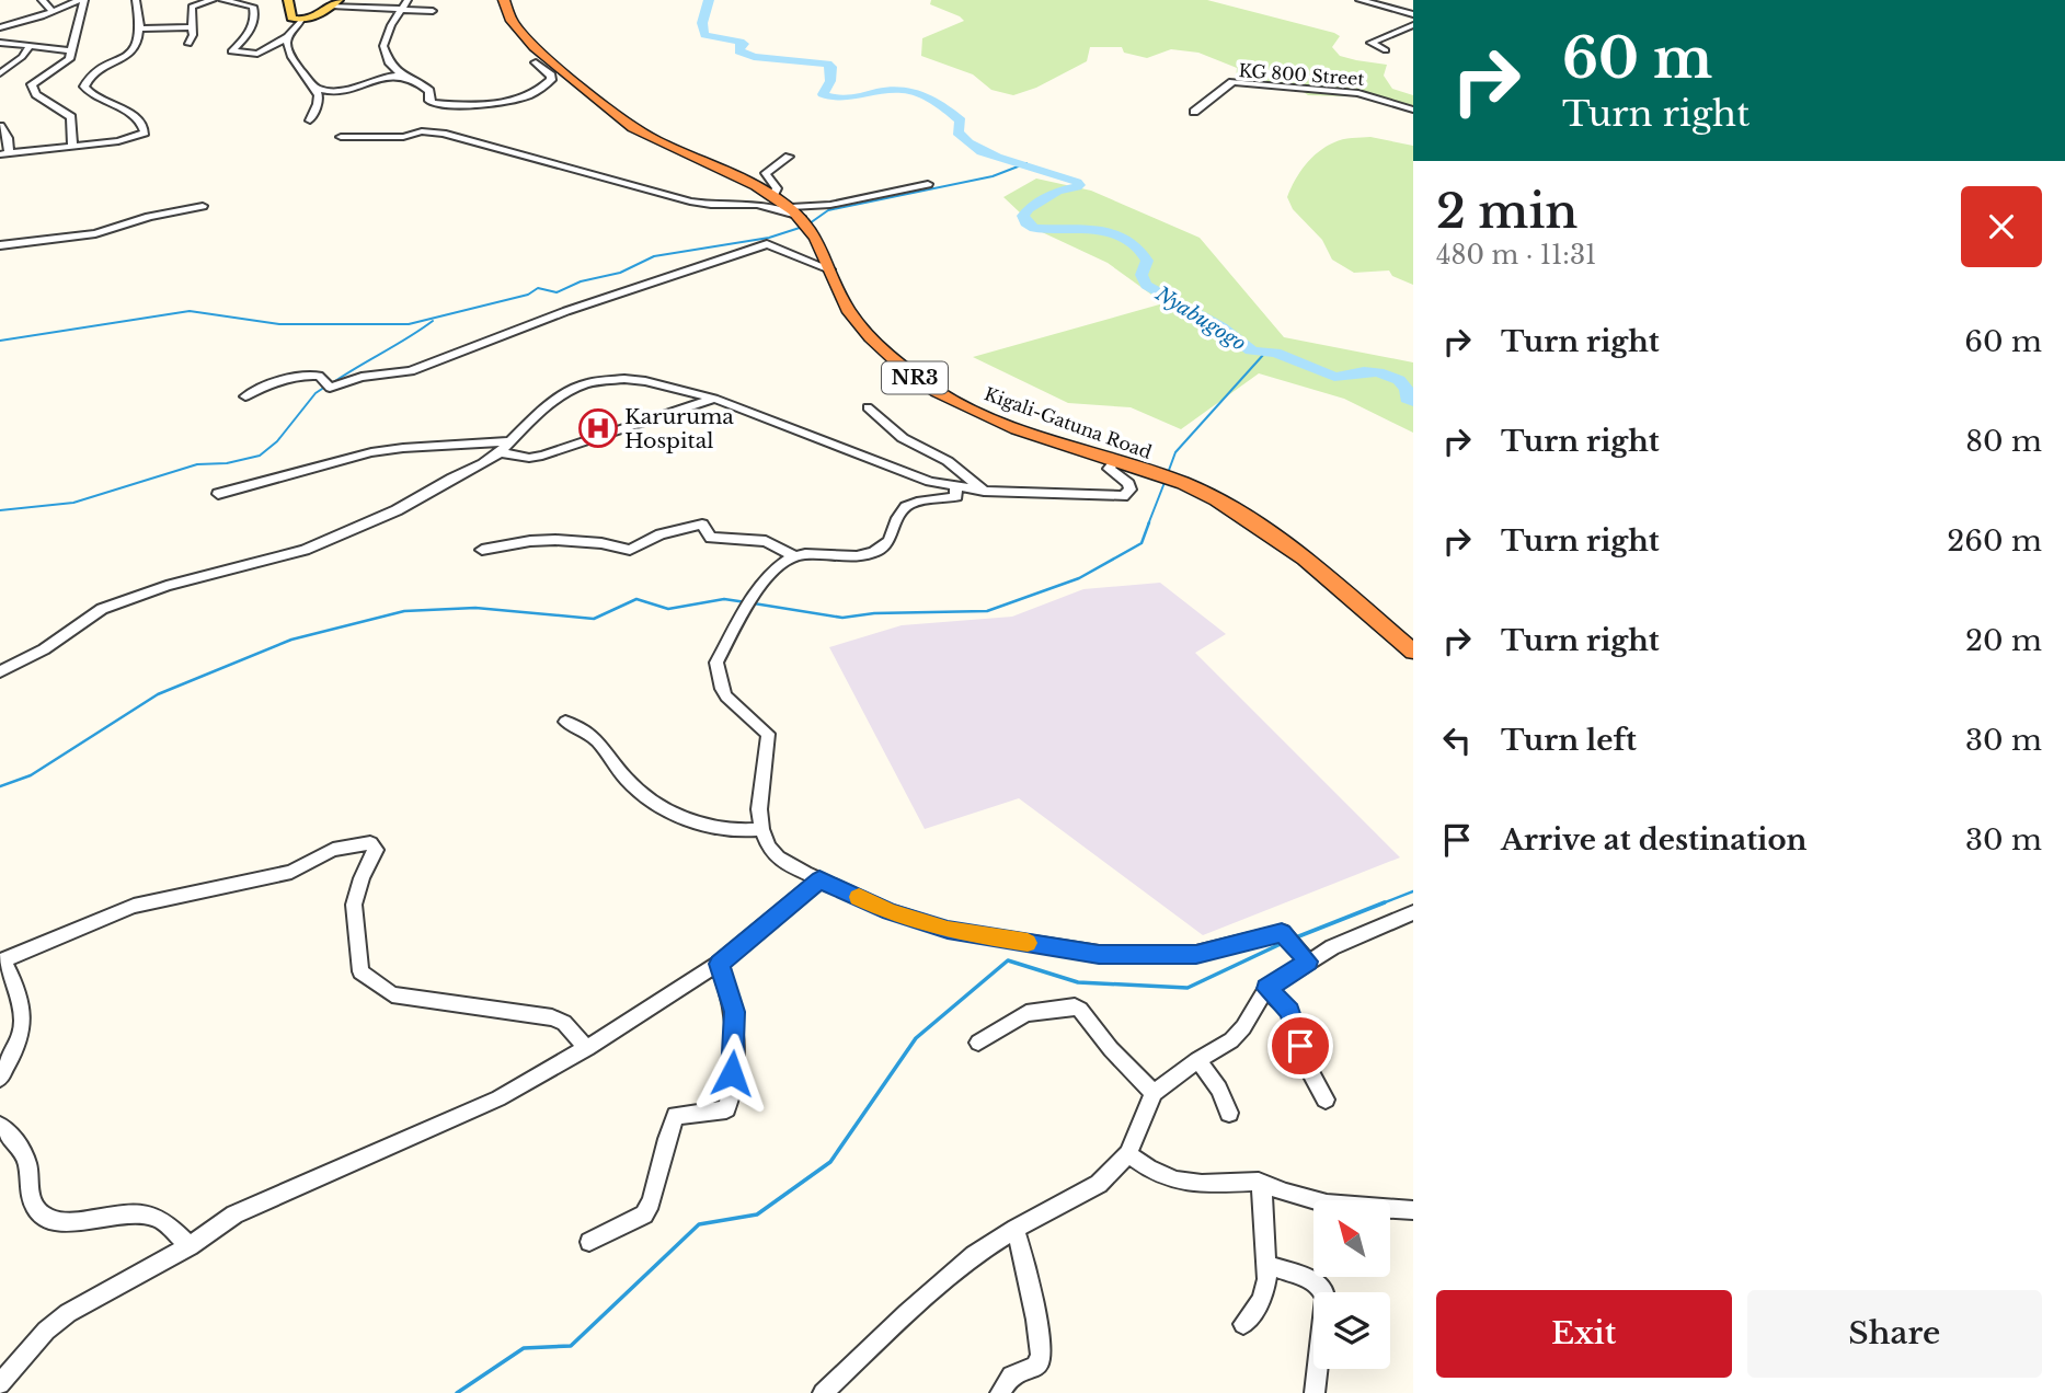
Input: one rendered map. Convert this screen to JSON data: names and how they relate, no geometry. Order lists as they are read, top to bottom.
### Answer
{
  "streets": {
    "highway": ["NR3", "Kigali-Gatuna Road"],
    "street": ["KG 800 Street"]
  },
  "water": ["Nyabugogo"],
  "places": {
    "hospital": ["Karuruma Hospital"]
  },
  "north": "top left",
  "page": {
    "turn": ["60 m", "Turn right"],
    "heading": ["2 min", "480 m · 11:31"],
    "list": [
      {
        "name": "Turn right",
        "value": "60 m"
      },
      {
        "name": "Turn right",
        "value": "80 m"
      },
      {
        "name": "Turn right",
        "value": "260 m"
      },
      {
        "name": "Turn right",
        "value": "20 m"
      },
      {
        "name": "Turn left",
        "value": "30 m"
      },
      {
        "name": "Arrive at destination",
        "value": "30 m"
      }
    ],
    "buttons": ["Exit", "Share"]
  }
}
